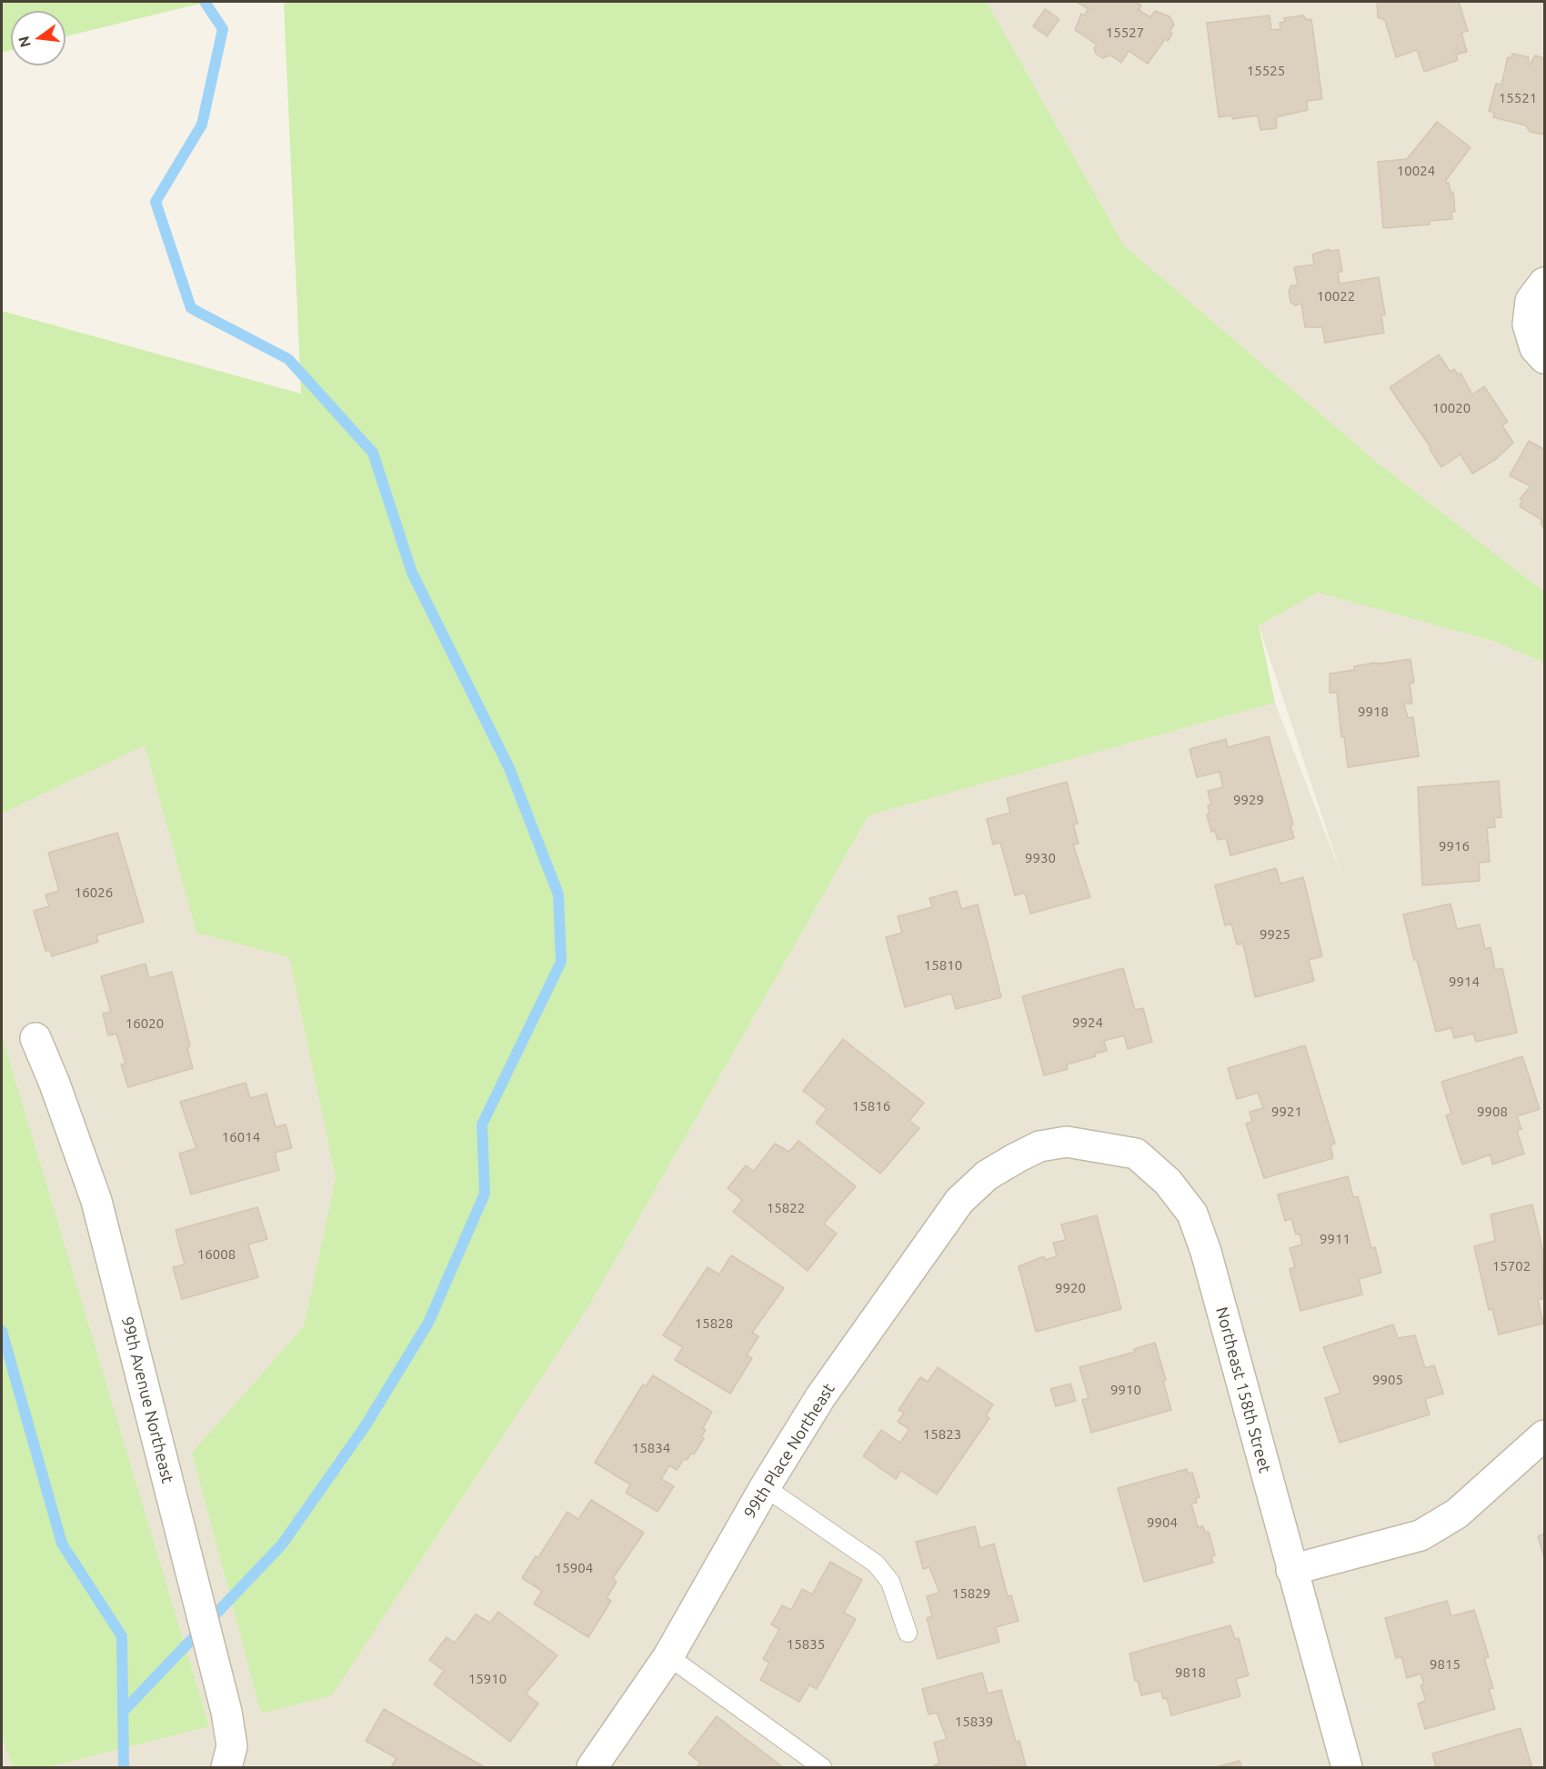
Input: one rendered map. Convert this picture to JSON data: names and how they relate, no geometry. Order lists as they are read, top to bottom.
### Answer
{
  "streets": {
    "street": ["Northeast 158th Street", "99th Avenue Northeast", "99th Place Northeast"]
  },
  "crossings": [
    ["Northeast 158th Street", "99th Place Northeast"]
  ],
  "house_numbers": [
    "15527",
    "15525",
    "15521",
    "10024",
    "10022",
    "10020",
    "9918",
    "9929",
    "9916",
    "9930",
    "16026",
    "9925",
    "15810",
    "9914",
    "9924",
    "16020",
    "15816",
    "9921",
    "9908",
    "16014",
    "15822",
    "9911",
    "16008",
    "15702",
    "9920",
    "15828",
    "9905",
    "9910",
    "15823",
    "15834",
    "9904",
    "15904",
    "15829",
    "15835",
    "9815",
    "9818",
    "15910",
    "15839"
  ],
  "north": "left"
}
